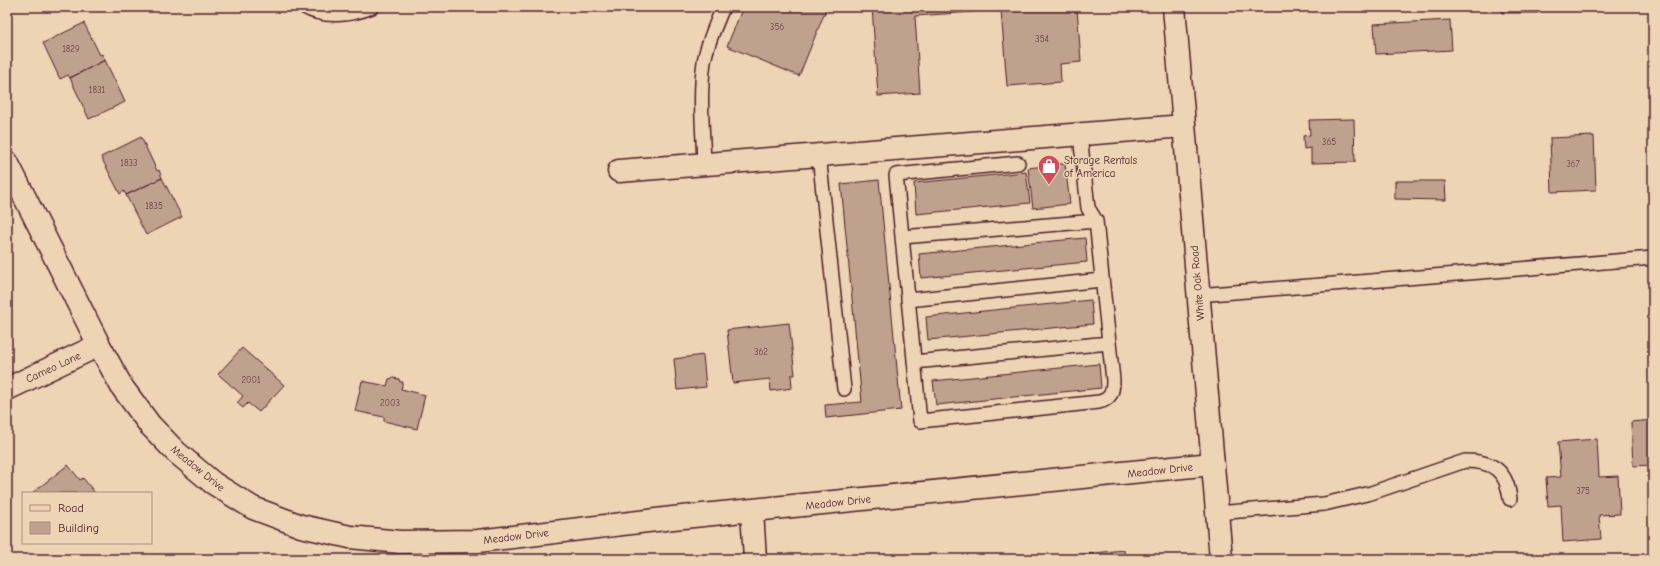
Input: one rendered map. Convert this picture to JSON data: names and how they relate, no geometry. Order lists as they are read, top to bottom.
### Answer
{
  "streets": {
    "street": ["White Oak Road", "Cameo Lane", "Meadow Drive"]
  },
  "crossings": [
    ["White Oak Road", "Meadow Drive"],
    ["Cameo Lane", "Meadow Drive"]
  ],
  "places": {
    "shop": ["Storage Rentals of America"]
  },
  "house_numbers": [
    "356",
    "354",
    "1829",
    "1831",
    "365",
    "1833",
    "367",
    "1835",
    "362",
    "2001",
    "2003",
    "375"
  ],
  "legend": ["Road", "Building"]
}
